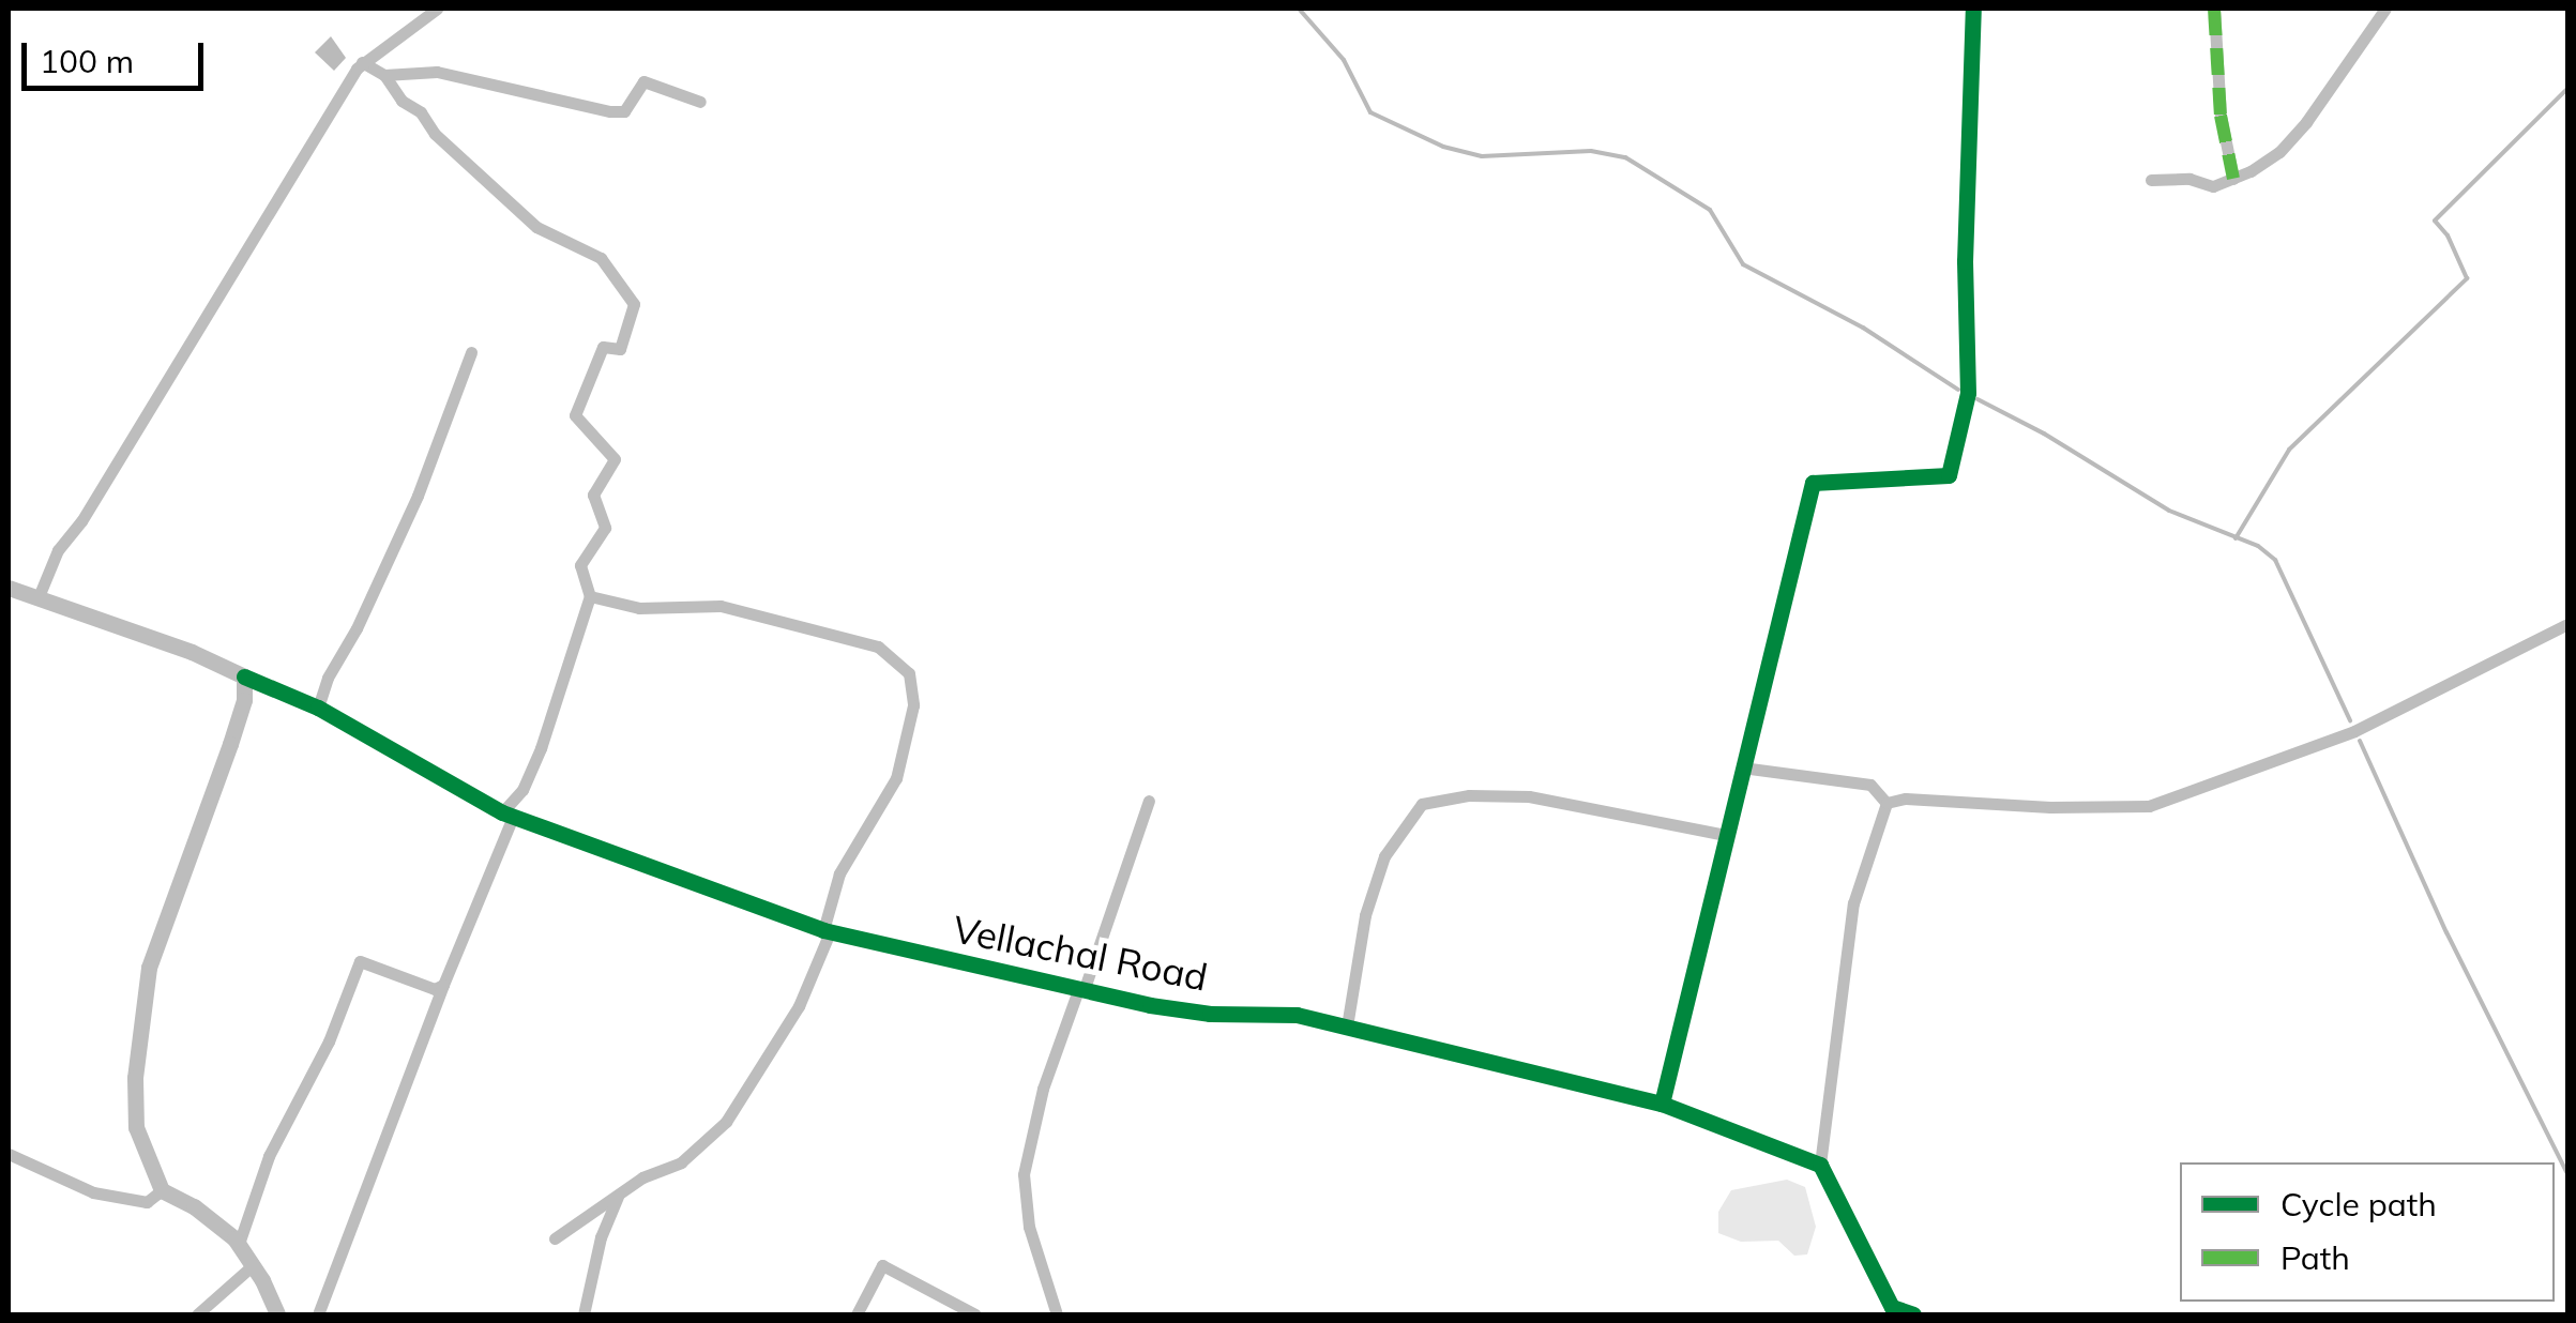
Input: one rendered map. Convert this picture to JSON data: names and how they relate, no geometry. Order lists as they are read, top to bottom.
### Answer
{
  "streets": {
    "street": ["Vellachal Road"]
  },
  "legend": ["Cycle path", "Path"],
  "scale_bar": "100 m"
}
